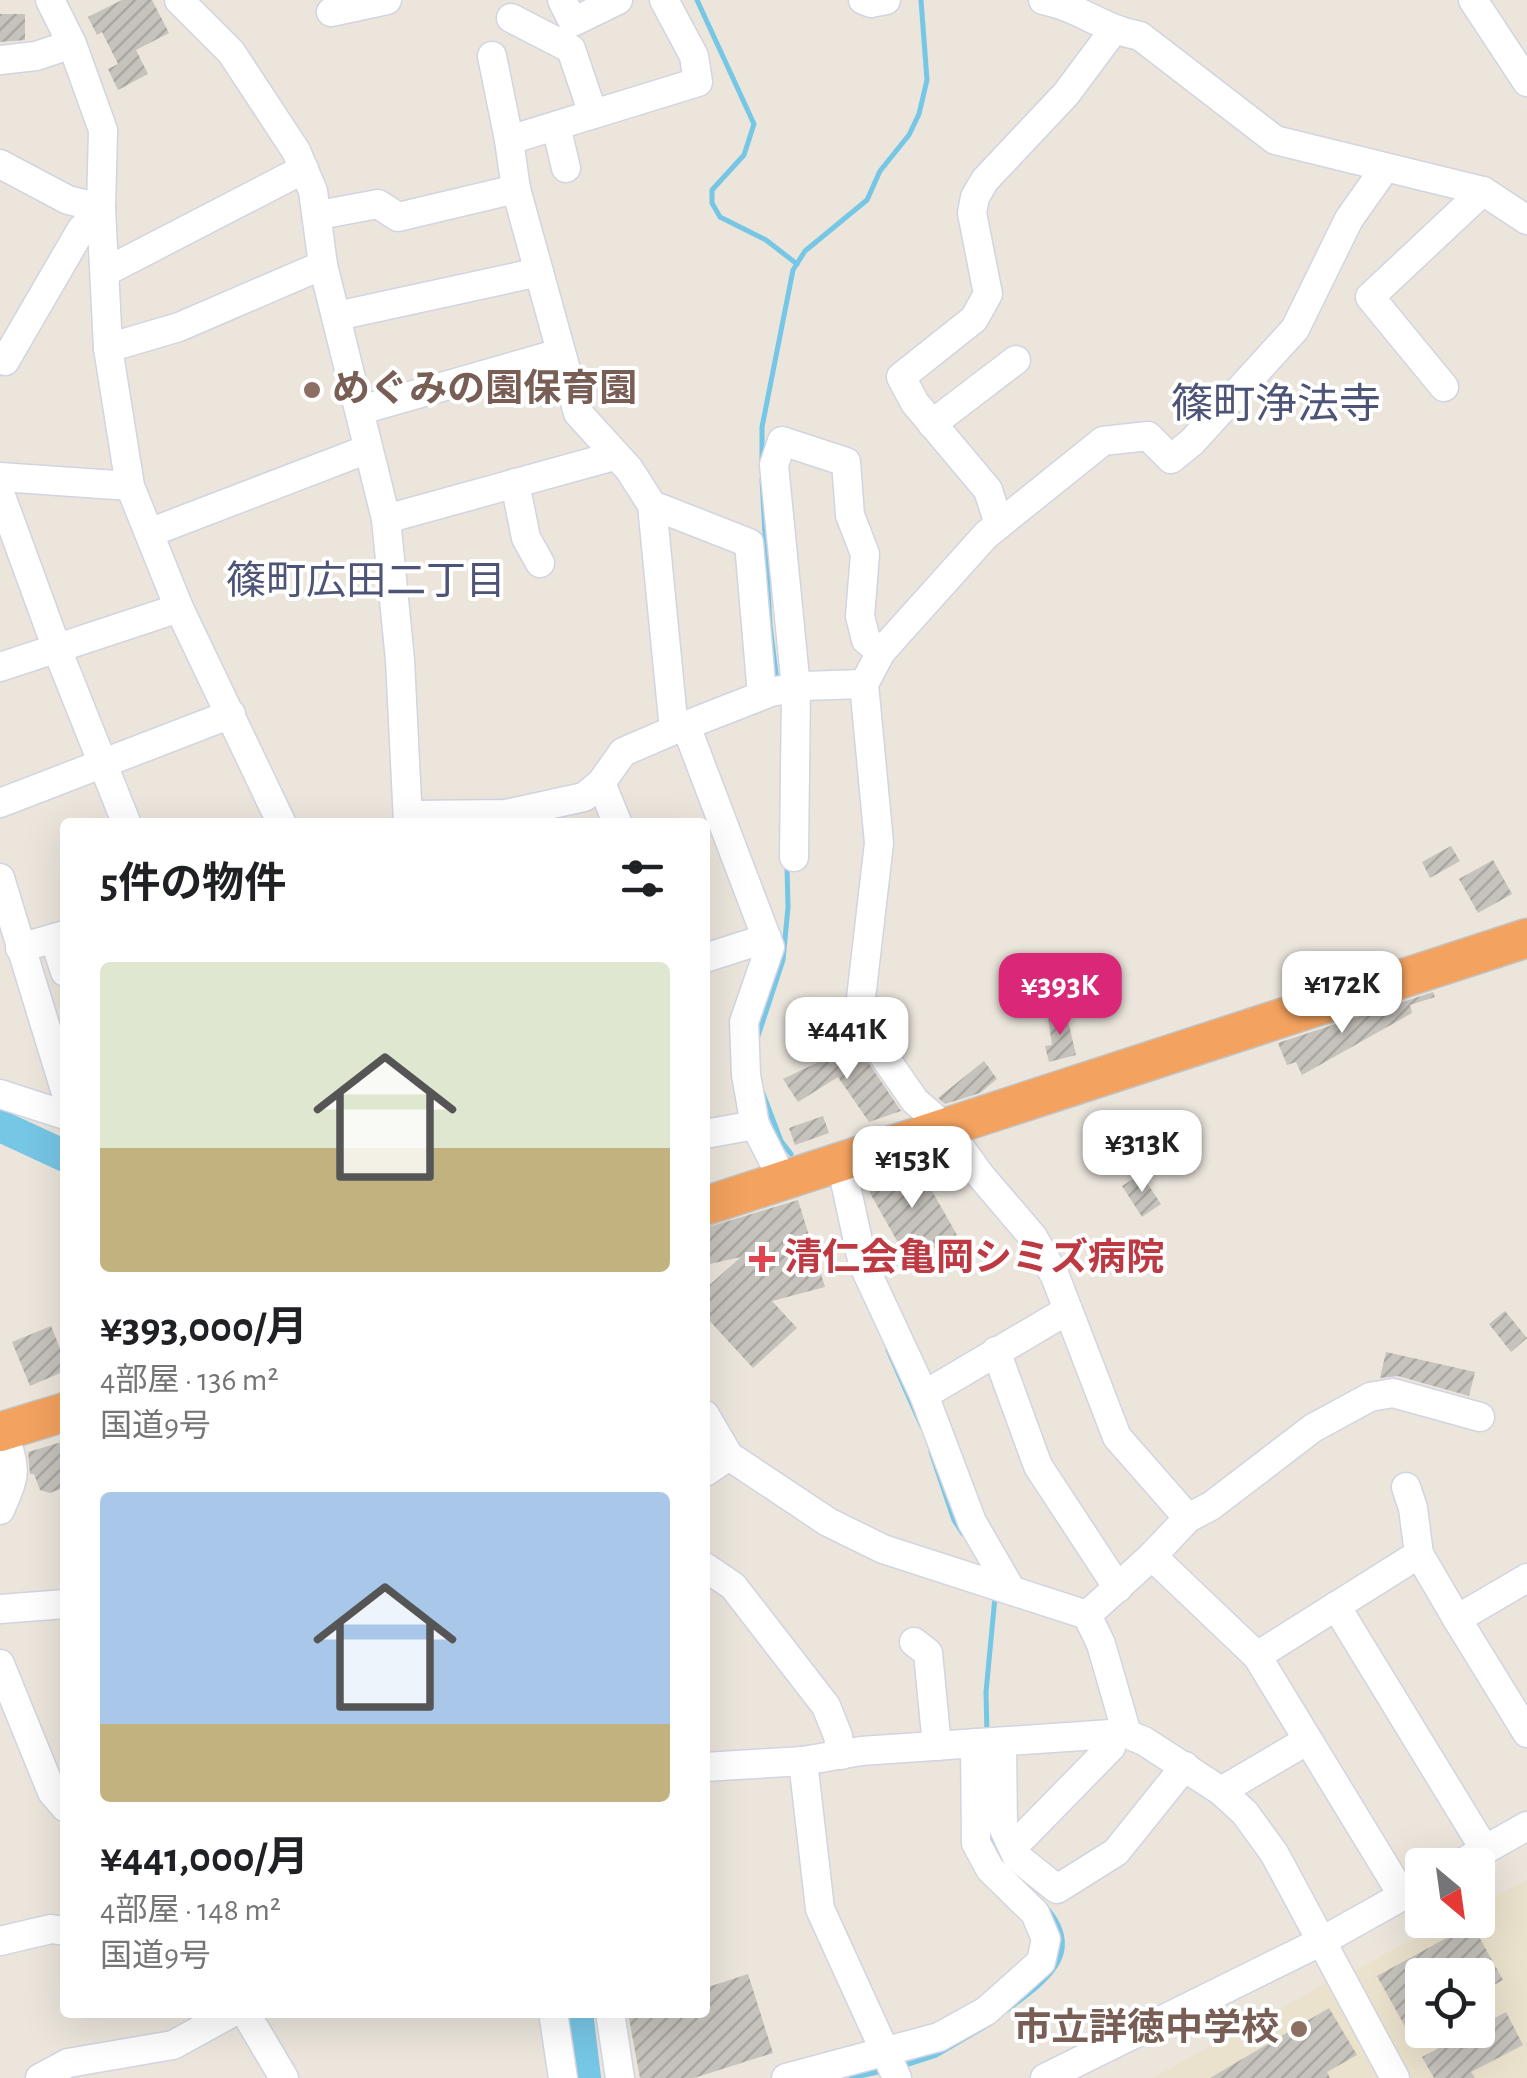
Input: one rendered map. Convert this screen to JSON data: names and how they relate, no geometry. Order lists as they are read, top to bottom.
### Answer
{
  "districts": ["篠町浄法寺", "篠町広田二丁目"],
  "places": {
    "other": ["めぐみの園保育園", "市立詳徳中学校"],
    "health": ["清仁会亀岡シミズ病院"]
  },
  "north": "bottom right",
  "page": {
    "heading": "5件の物件",
    "list": [
      {
        "name": "¥393,000/月",
        "note": "4部屋 · 136 m² · 国道9号"
      },
      {
        "name": "¥441,000/月",
        "note": "4部屋 · 148 m² · 国道9号"
      }
    ],
    "price": [
      "¥172K",
      "¥393K",
      "¥441K",
      "¥313K",
      "¥153K"
    ]
  }
}
